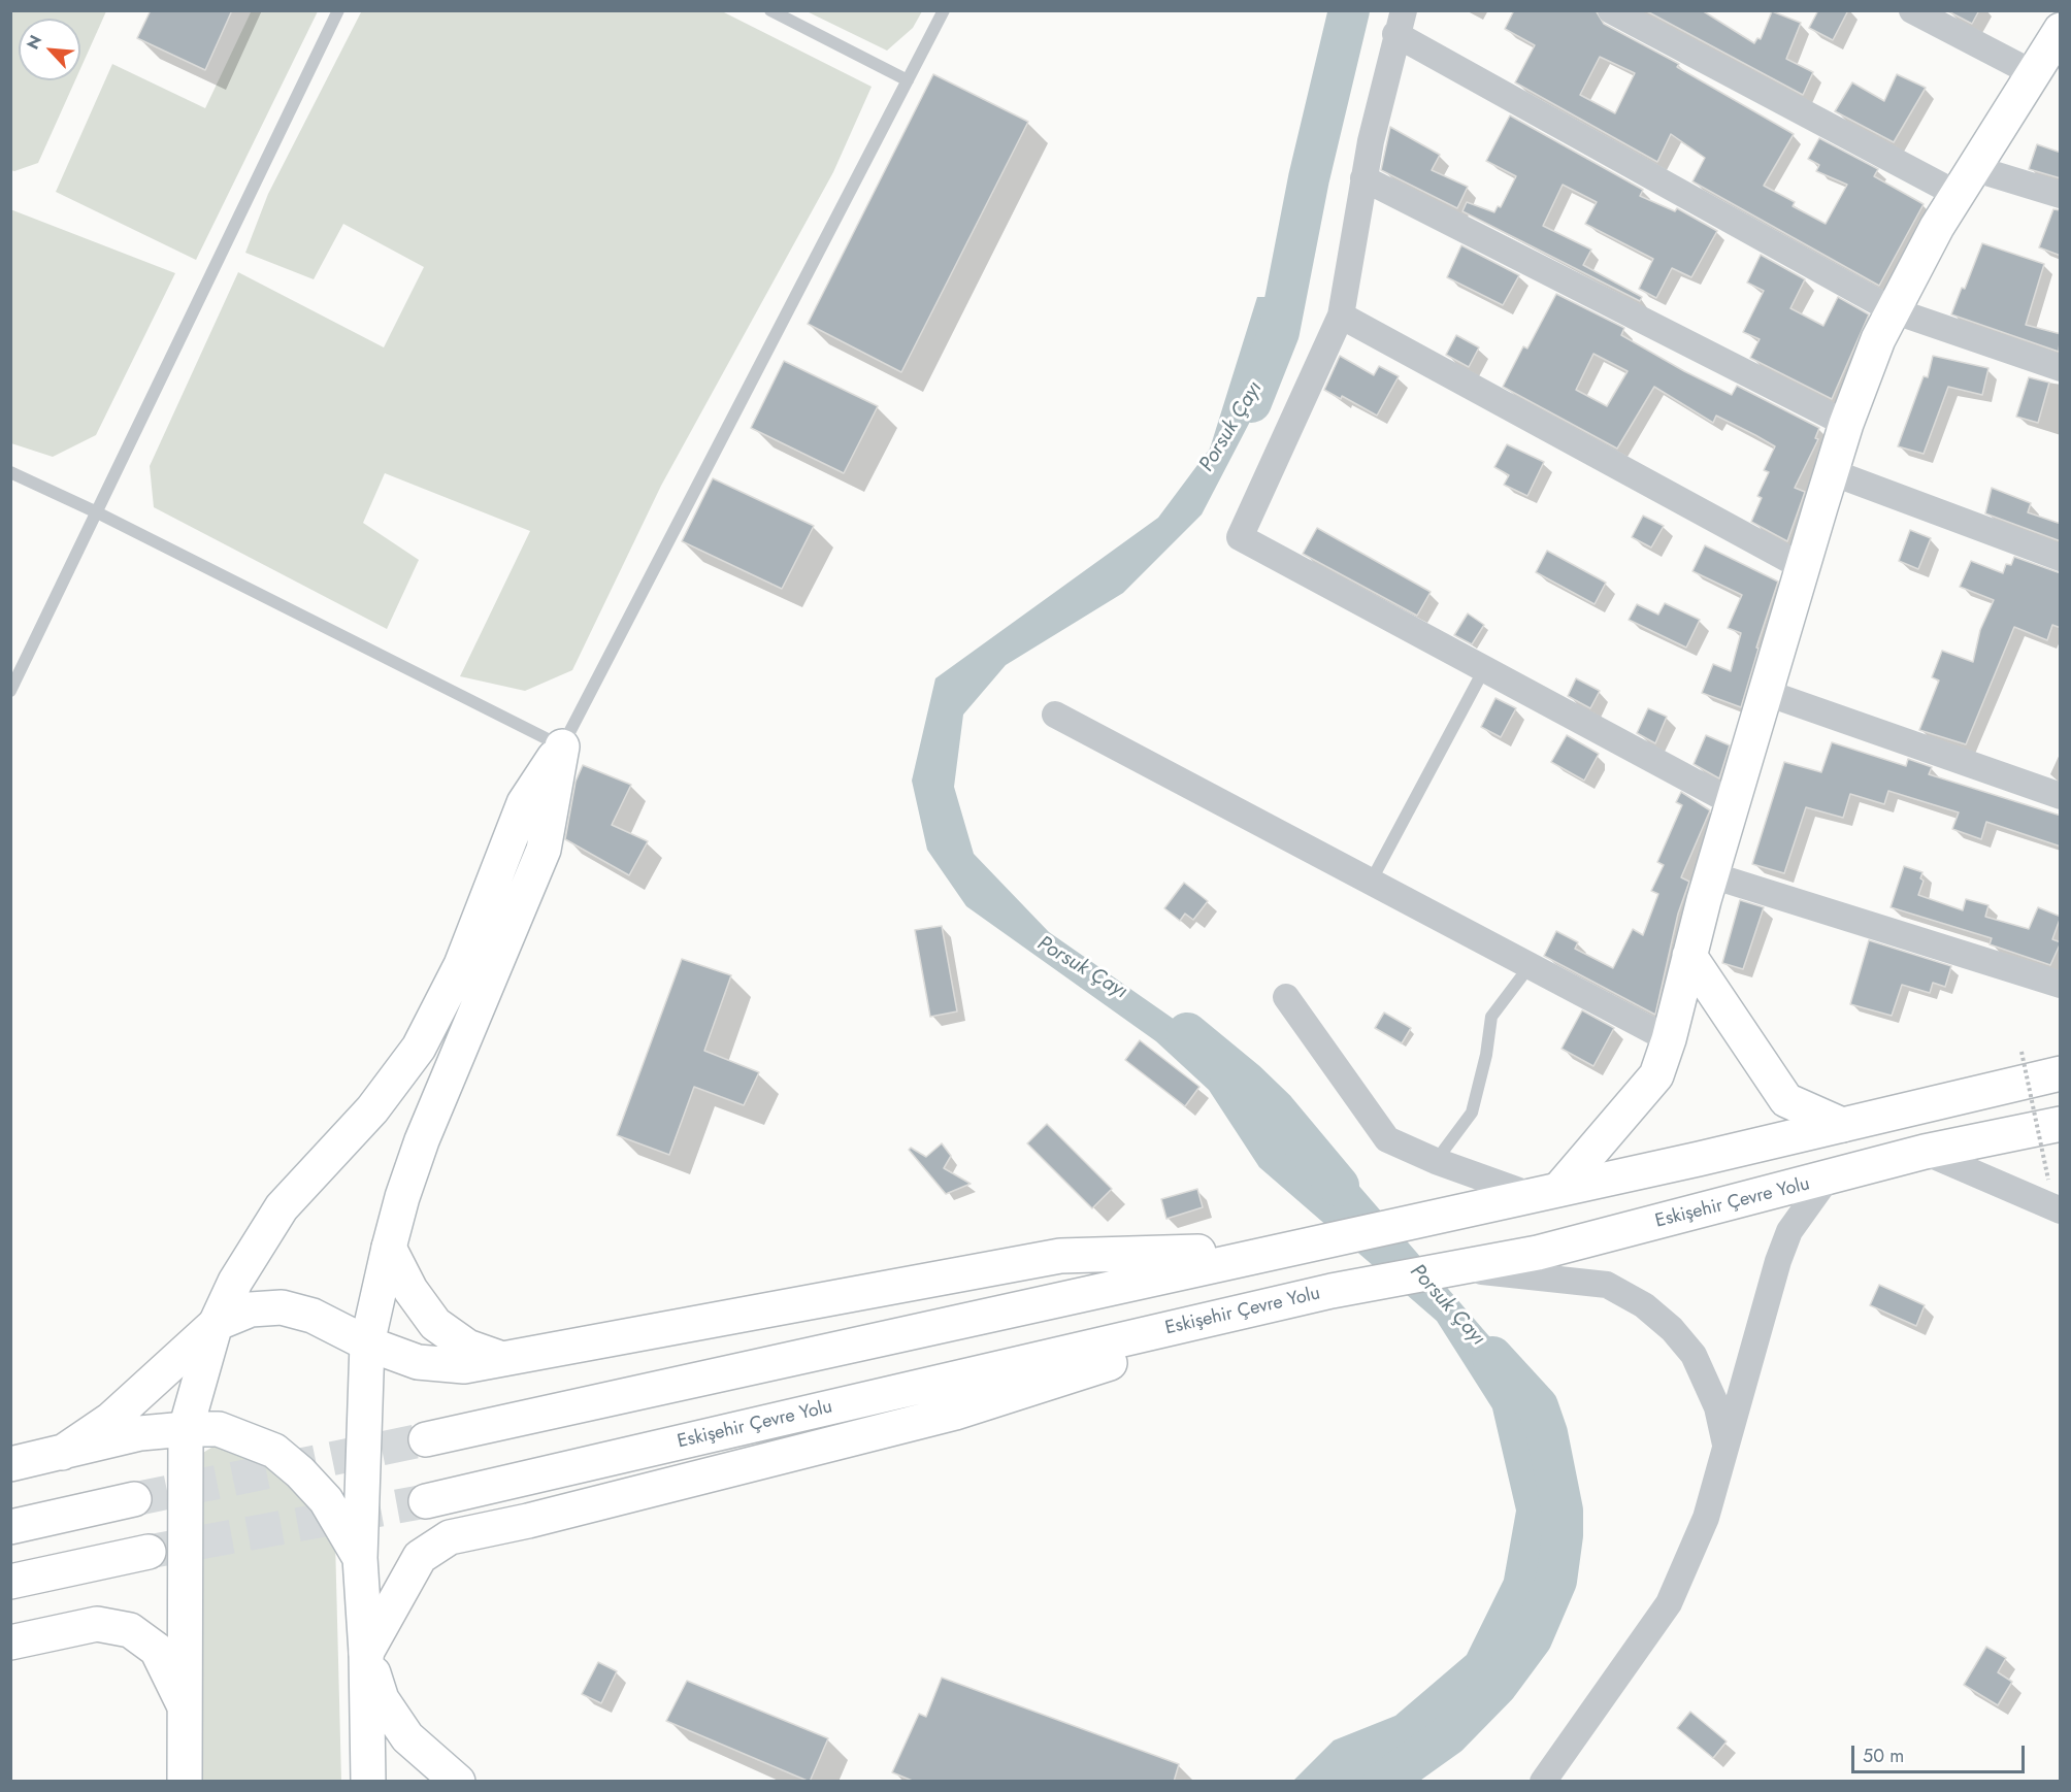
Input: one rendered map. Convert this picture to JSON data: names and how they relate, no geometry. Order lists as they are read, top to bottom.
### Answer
{
  "streets": {
    "main road": ["Eskişehir Çevre Yolu"]
  },
  "water": ["Porsuk Çayı"],
  "scale_bar": "50 m",
  "north": "top left"
}
